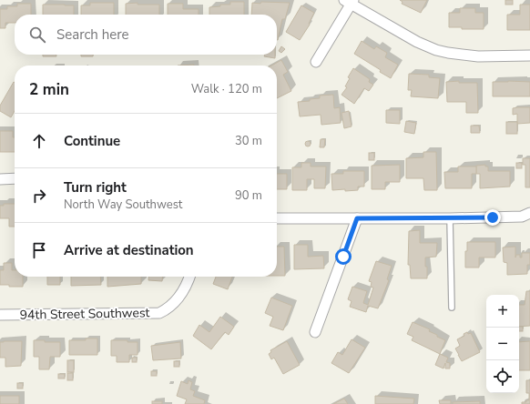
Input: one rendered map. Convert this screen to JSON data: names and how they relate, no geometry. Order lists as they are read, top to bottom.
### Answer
{
  "streets": {
    "street": ["94th Street Southwest"]
  },
  "page": {
    "search": "Search here",
    "heading": ["2 min", "Walk · 120 m"],
    "list": [
      ["Continue", "30 m"],
      ["Turn right", "North Way Southwest", "90 m"],
      "Arrive at destination"
    ],
    "map_buttons": ["+", "−"]
  }
}
